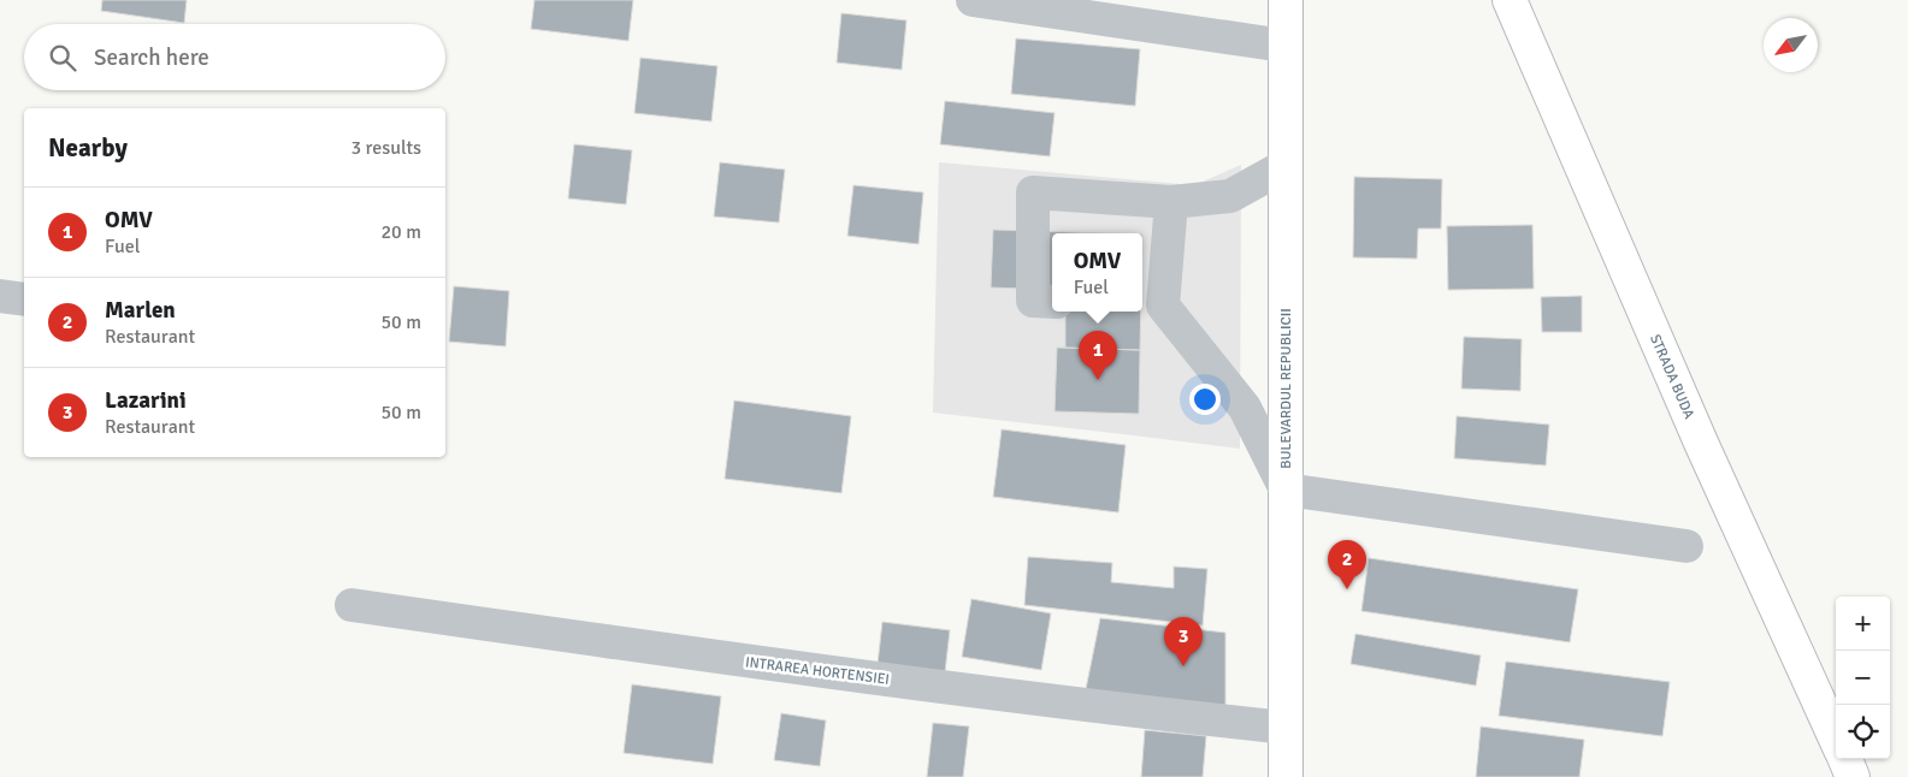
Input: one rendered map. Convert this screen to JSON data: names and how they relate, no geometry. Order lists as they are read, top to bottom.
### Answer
{
  "streets": {
    "main road": ["STRADA BUDA", "BULEVARDUL REPUBLICII"],
    "street": ["INTRAREA HORTENSIEI"]
  },
  "crossings": [
    ["BULEVARDUL REPUBLICII", "INTRAREA HORTENSIEI"]
  ],
  "north": "bottom left",
  "page": {
    "search": "Search here",
    "heading": ["Nearby", "3 results"],
    "list": [
      {
        "mark": "1",
        "name": "OMV",
        "note": "Fuel",
        "value": "20 m"
      },
      {
        "mark": "2",
        "name": "Marlen",
        "note": "Restaurant",
        "value": "50 m"
      },
      {
        "mark": "3",
        "name": "Lazarini",
        "note": "Restaurant",
        "value": "50 m"
      }
    ],
    "popup": ["OMV", "Fuel"],
    "pins": ["1", "2", "3"],
    "map_buttons": ["+", "−"]
  }
}
